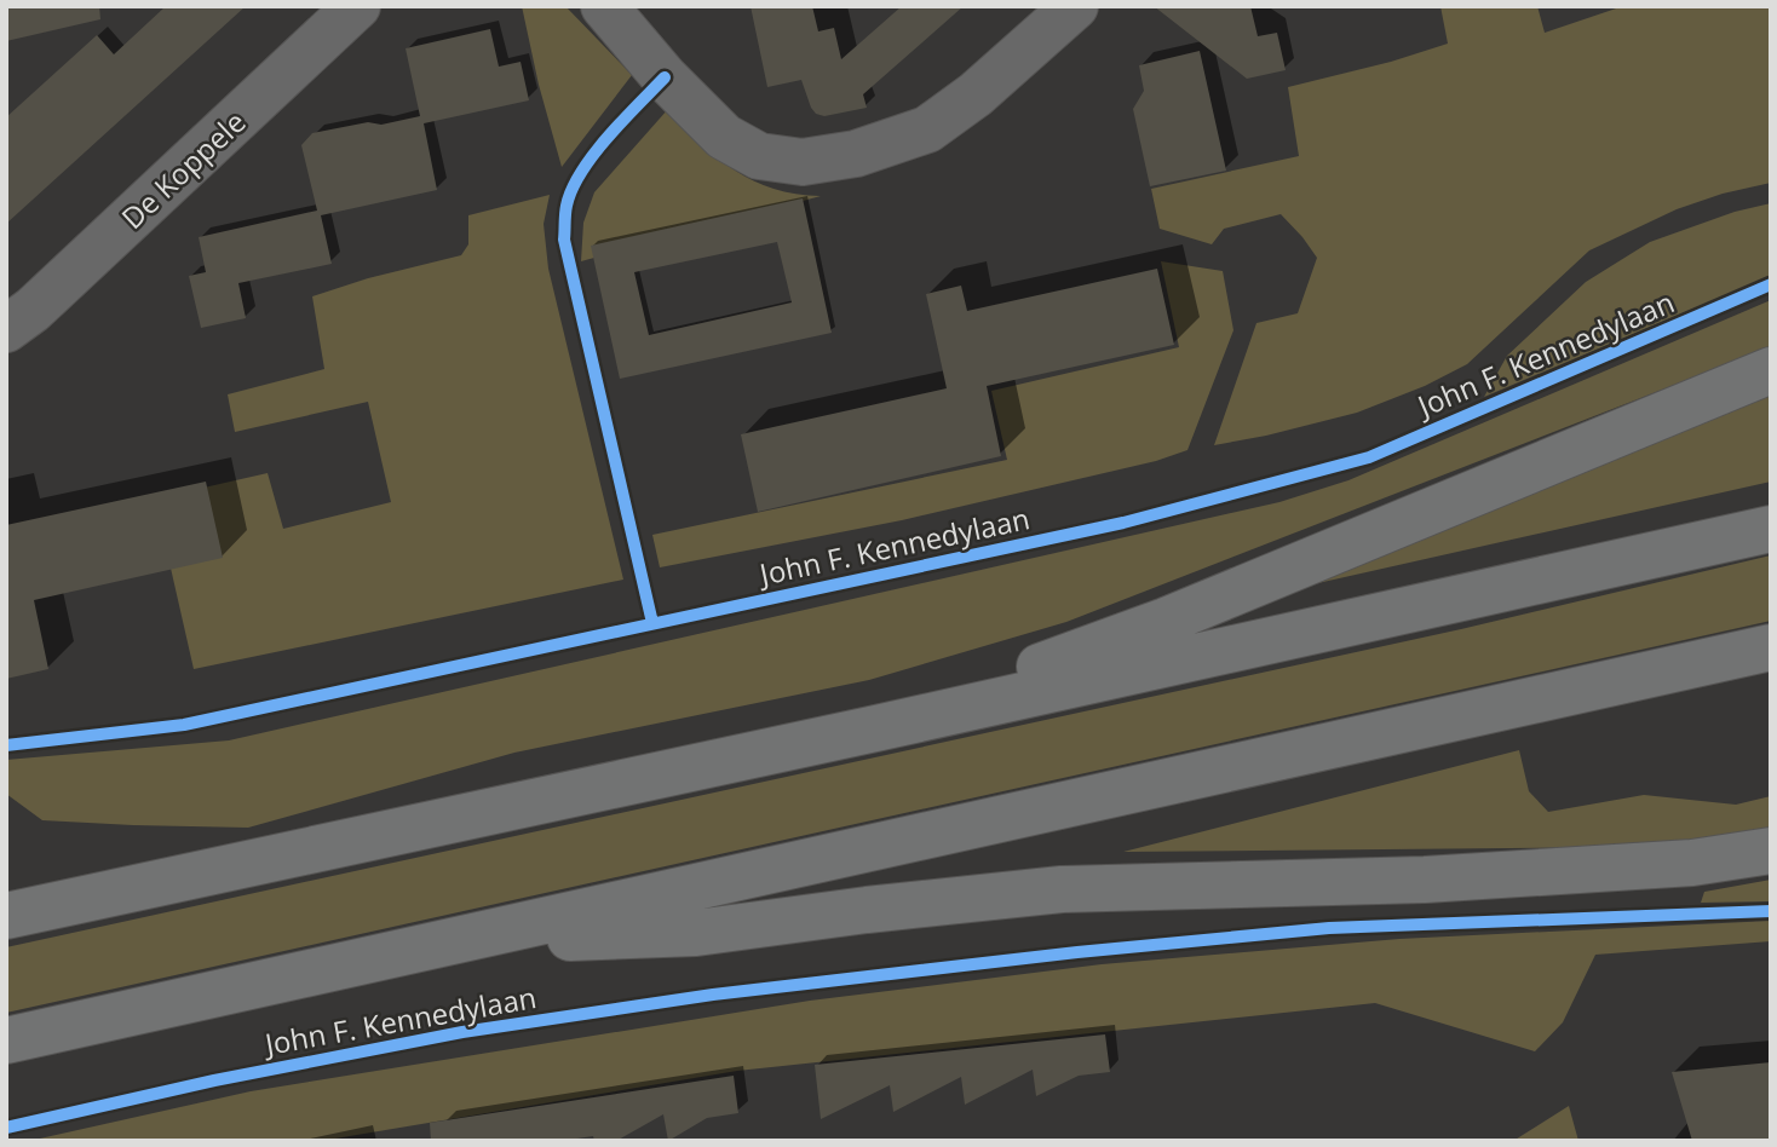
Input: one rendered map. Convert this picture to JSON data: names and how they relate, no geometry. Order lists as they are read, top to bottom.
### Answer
{
  "streets": {
    "main road": ["John F. Kennedylaan"],
    "street": ["De Koppele"]
  }
}
